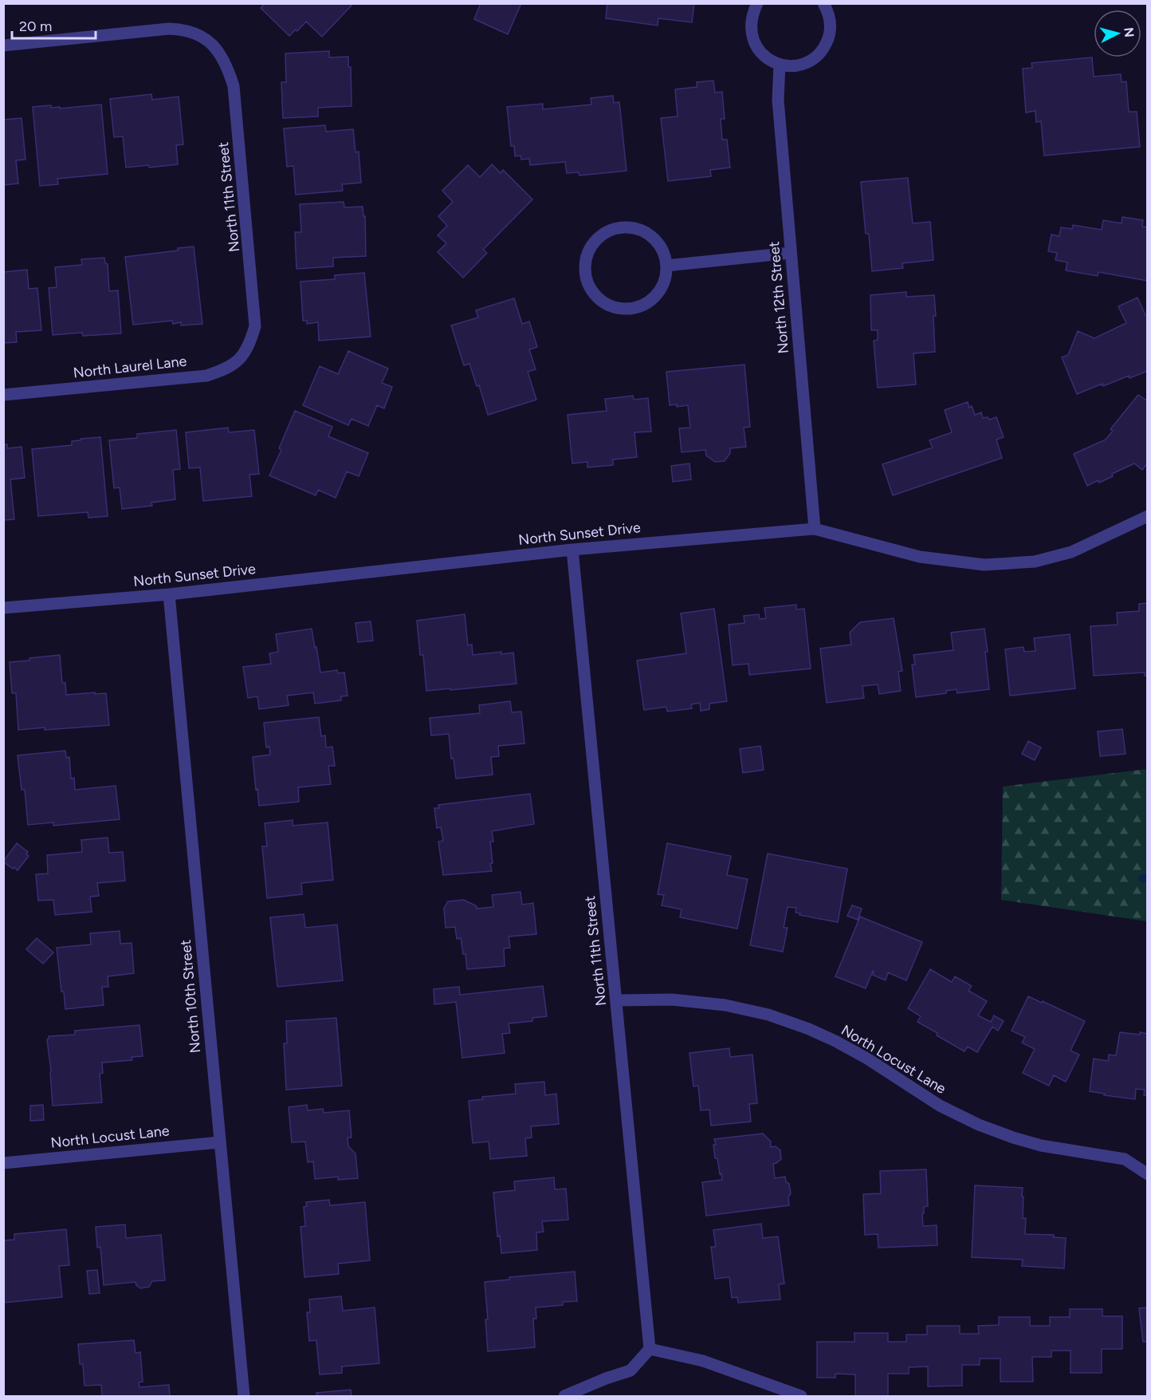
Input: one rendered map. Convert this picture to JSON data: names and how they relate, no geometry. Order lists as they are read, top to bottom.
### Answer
{
  "streets": {
    "street": [
      "North 11th Street",
      "North 12th Street",
      "North Laurel Lane",
      "North Sunset Drive",
      "North 10th Street",
      "North Locust Lane"
    ]
  },
  "crossings": [
    ["North 11th Street", "North Laurel Lane"],
    ["North 11th Street", "North Sunset Drive"],
    ["North 11th Street", "North Locust Lane"],
    ["North 12th Street", "North Sunset Drive"],
    ["North Sunset Drive", "North 10th Street"],
    ["North 10th Street", "North Locust Lane"]
  ],
  "scale_bar": "20 m",
  "north": "right"
}
